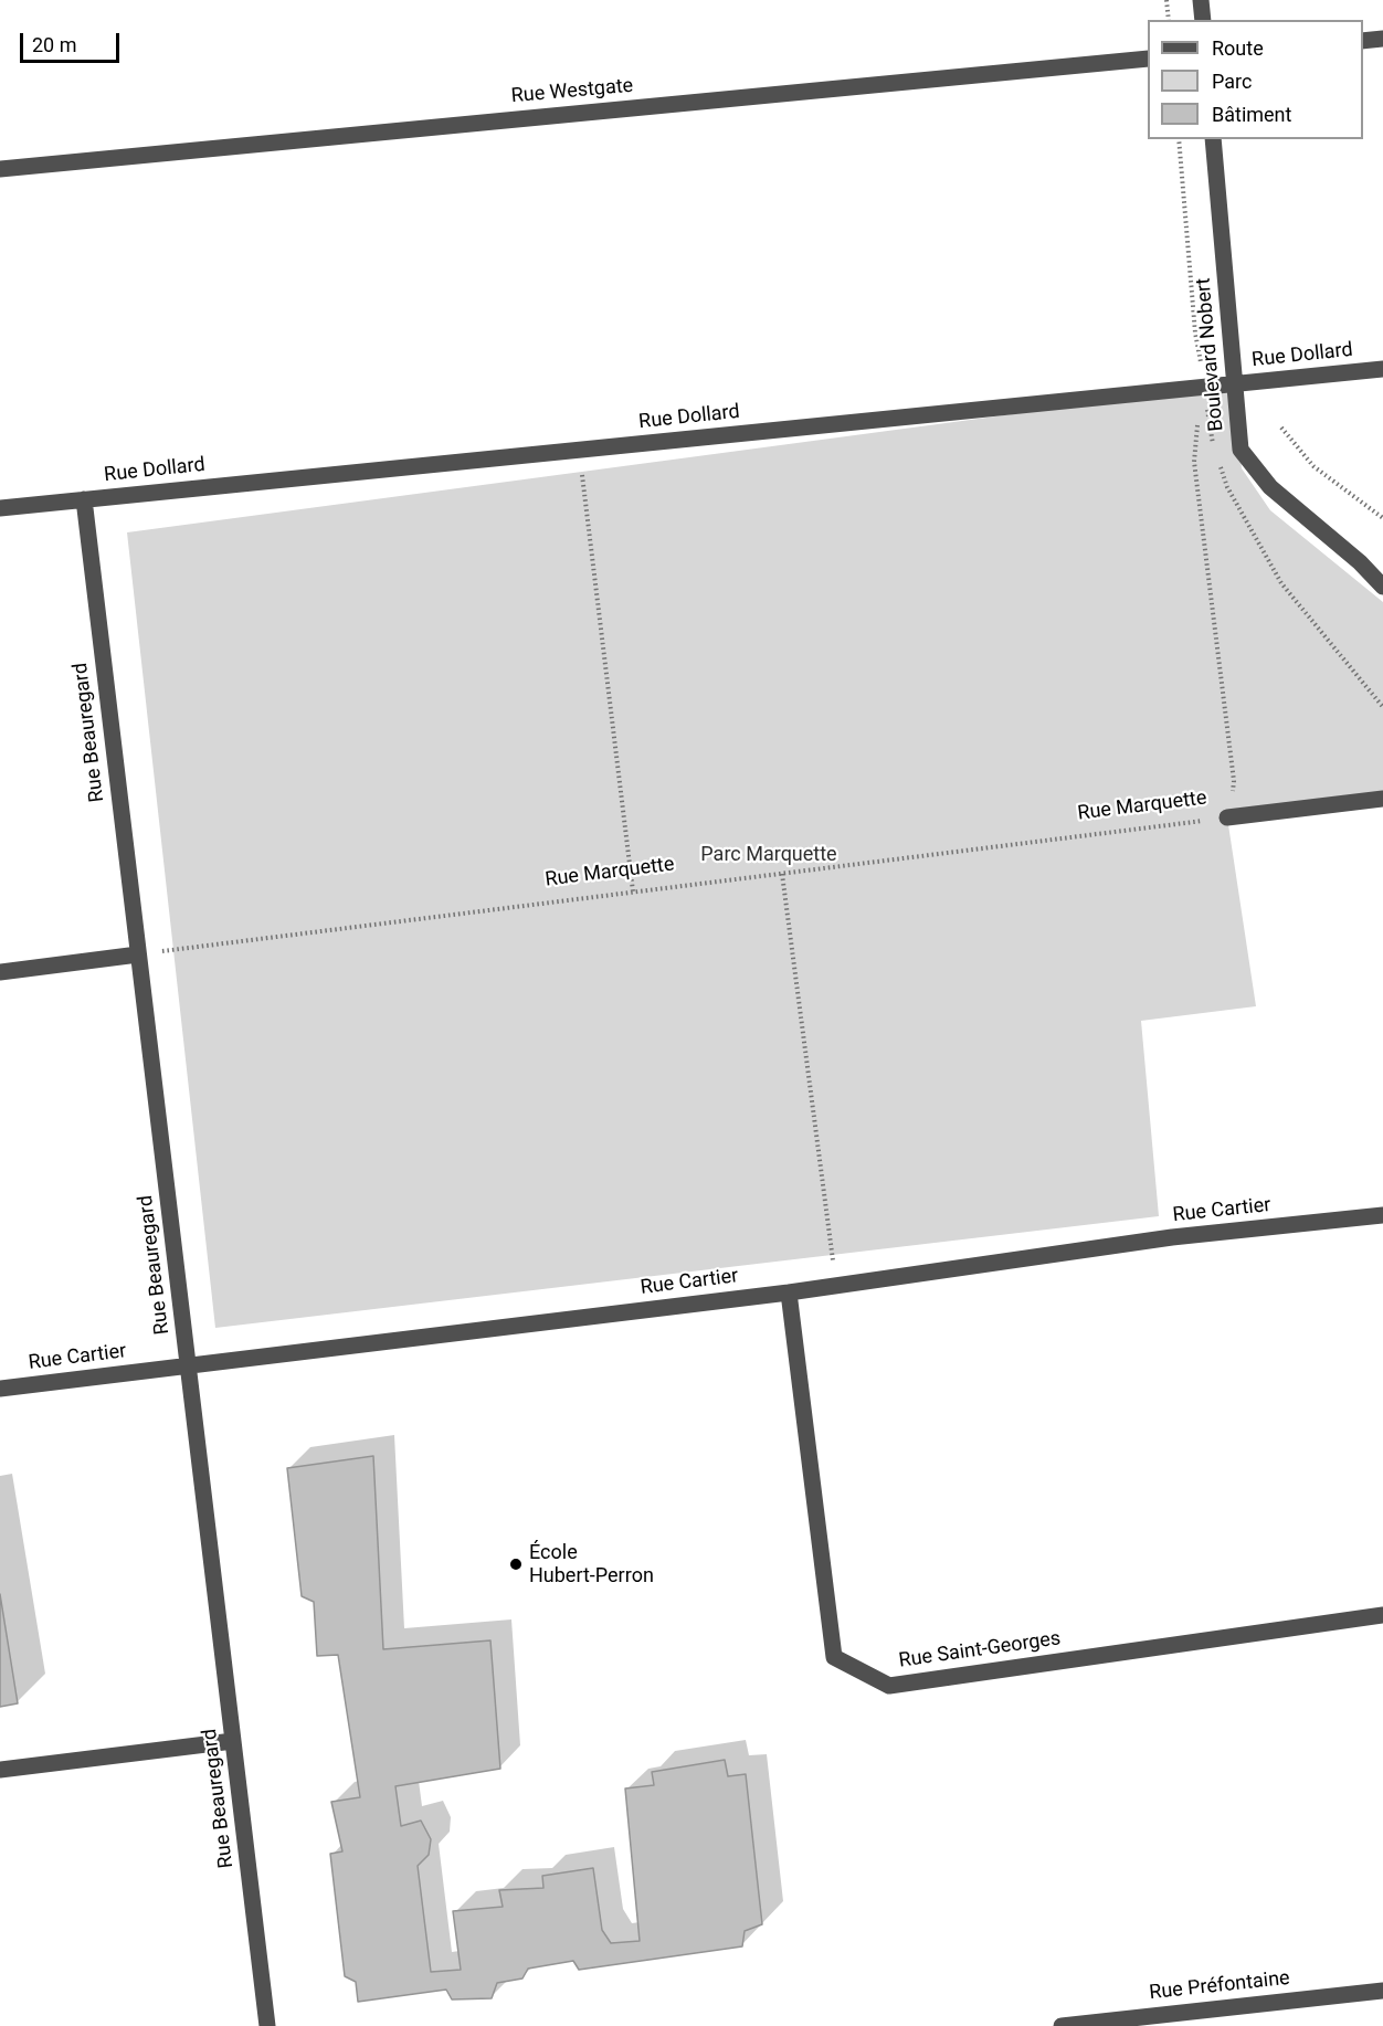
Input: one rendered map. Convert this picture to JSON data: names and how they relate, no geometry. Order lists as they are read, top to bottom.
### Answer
{
  "streets": {
    "street": [
      "Rue Westgate",
      "Boulevard Nobert",
      "Rue Dollard",
      "Rue Beauregard",
      "Rue Marquette",
      "Rue Cartier",
      "Rue Saint-Georges",
      "Rue Préfontaine"
    ]
  },
  "crossings": [
    ["Boulevard Nobert", "Rue Dollard"],
    ["Rue Dollard", "Rue Beauregard"],
    ["Rue Beauregard", "Rue Marquette"],
    ["Rue Beauregard", "Rue Cartier"],
    ["Rue Cartier", "Rue Saint-Georges"]
  ],
  "parks": ["Parc Marquette"],
  "places": ["École Hubert-Perron"],
  "legend": ["Route", "Parc", "Bâtiment"],
  "scale_bar": "20 m"
}
